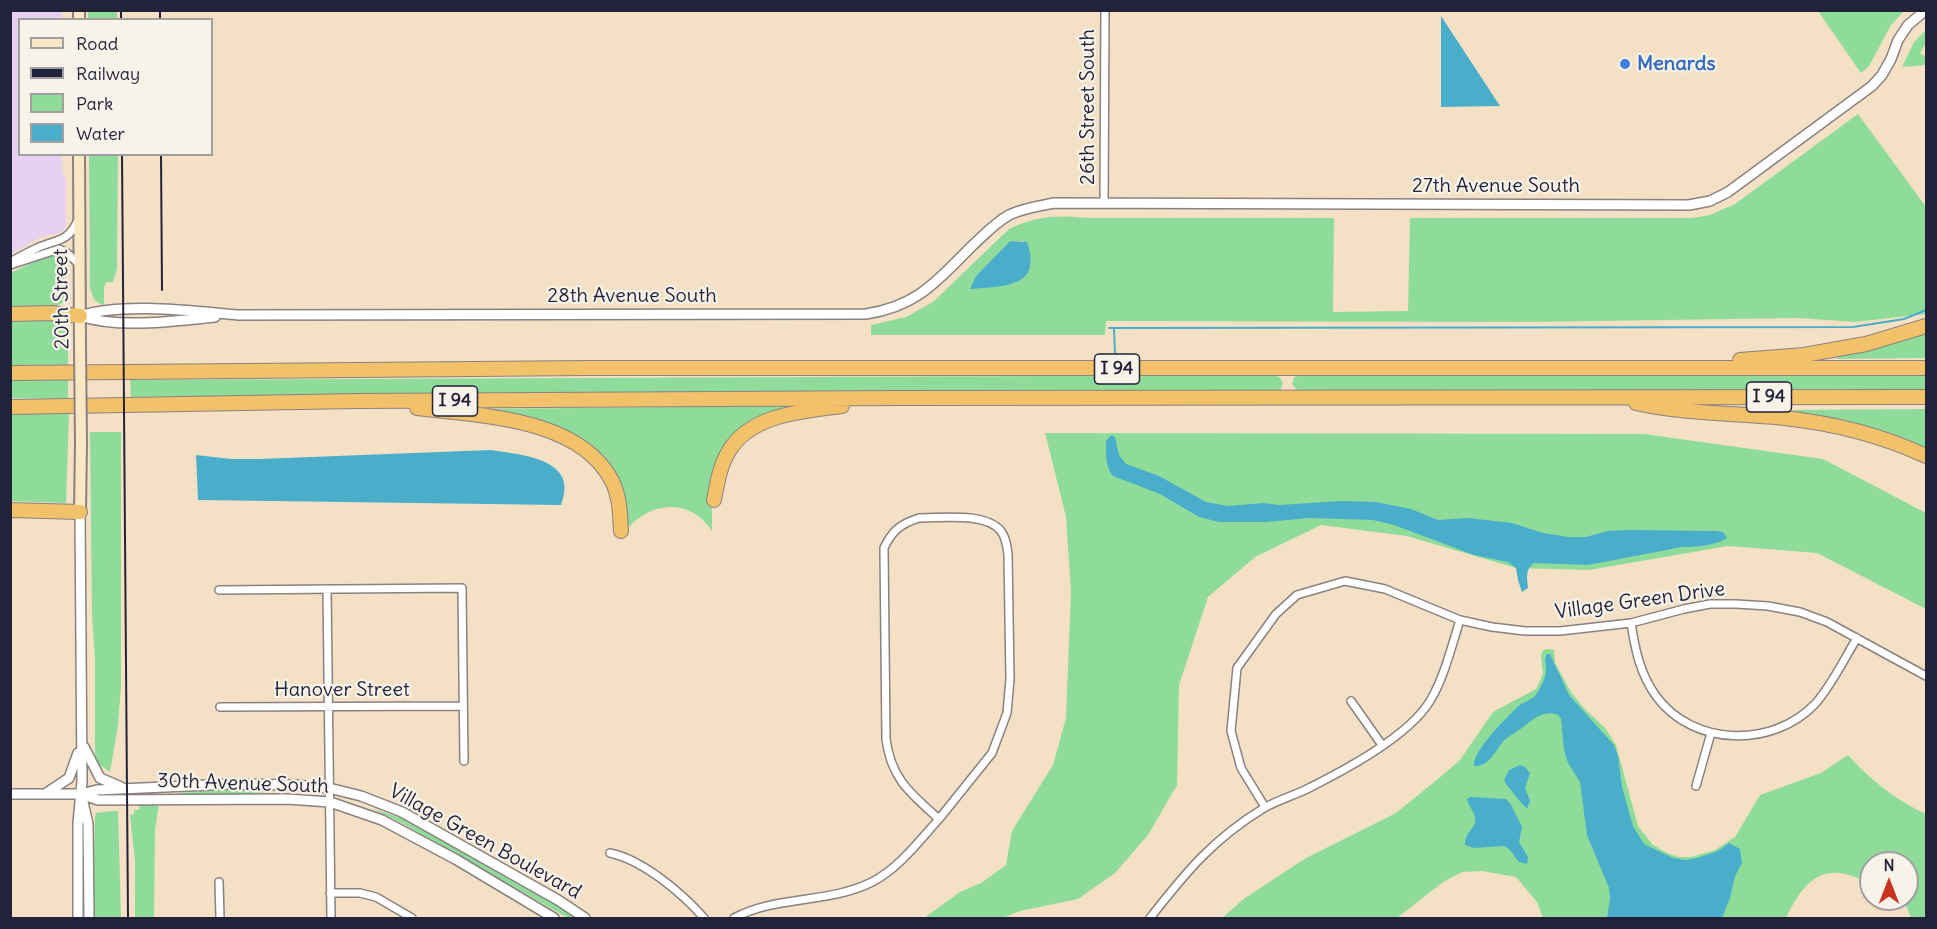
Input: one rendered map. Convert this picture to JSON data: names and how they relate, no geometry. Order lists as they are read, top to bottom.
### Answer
{
  "streets": {
    "highway": ["I 94"],
    "main road": ["20th Street"],
    "street": [
      "26th Street South",
      "27th Avenue South",
      "28th Avenue South",
      "Village Green Drive",
      "Hanover Street",
      "30th Avenue South",
      "Village Green Boulevard"
    ]
  },
  "crossings": [
    ["26th Street South", "27th Avenue South"],
    ["27th Avenue South", "28th Avenue South"],
    ["28th Avenue South", "20th Street"],
    ["30th Avenue South", "Village Green Boulevard"]
  ],
  "places": ["Menards"],
  "legend": [
    "Road",
    "Railway",
    "Park",
    "Water"
  ],
  "north": "top"
}
